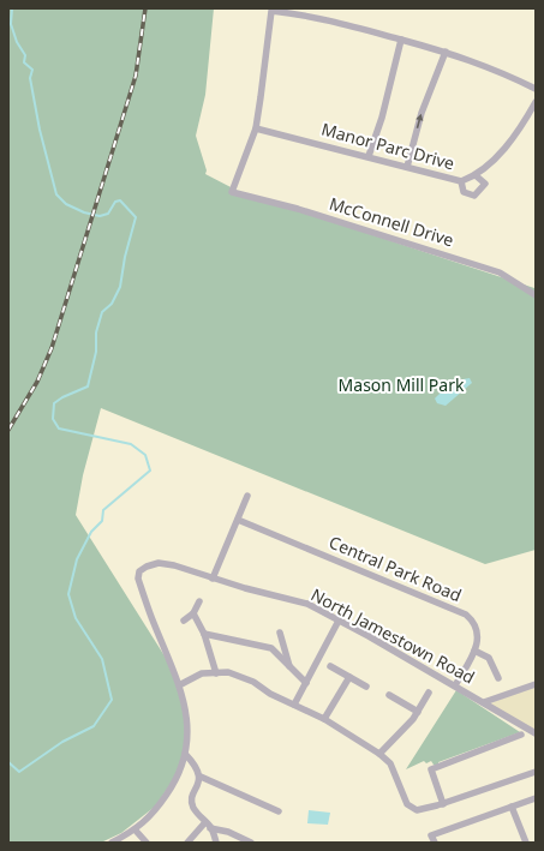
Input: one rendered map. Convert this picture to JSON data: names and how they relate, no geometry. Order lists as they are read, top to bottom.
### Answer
{
  "streets": {
    "street": [
      "Manor Parc Drive",
      "McConnell Drive",
      "Central Park Road",
      "North Jamestown Road"
    ]
  },
  "crossings": [
    ["Manor Parc Drive", "McConnell Drive"],
    ["Central Park Road", "North Jamestown Road"]
  ],
  "parks": ["Mason Mill Park"]
}
